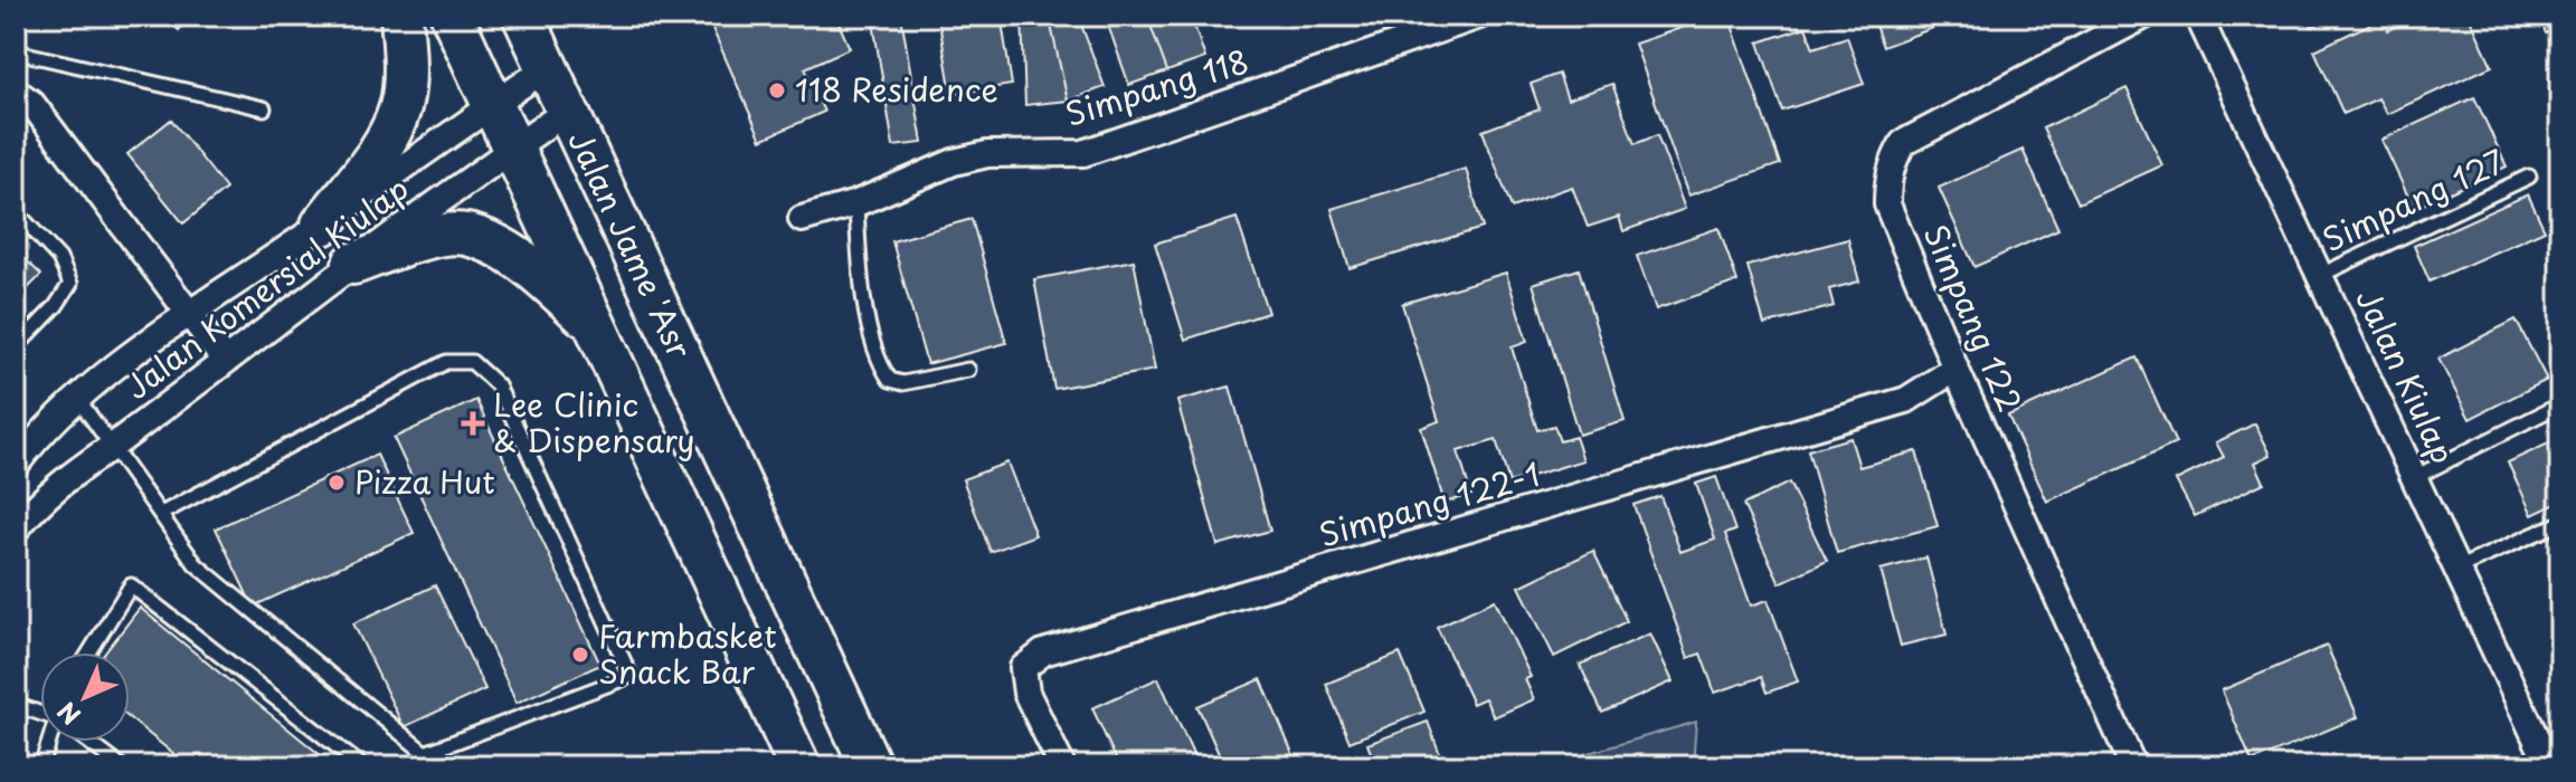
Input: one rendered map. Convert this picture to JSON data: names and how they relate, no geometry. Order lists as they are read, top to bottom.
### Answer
{
  "streets": {
    "main road": ["Jalan Jame 'Asr"],
    "street": [
      "Simpang 118",
      "Jalan Komersial Kiulap",
      "Simpang 122",
      "Jalan Kiulap",
      "Simpang 122-1"
    ],
    "lane": ["Simpang 127"]
  },
  "crossings": [
    ["Simpang 127", "Jalan Kiulap"],
    ["Jalan Jame 'Asr", "Jalan Komersial Kiulap"],
    ["Simpang 122", "Simpang 122-1"]
  ],
  "places": {
    "other": ["118 Residence", "Pizza Hut", "Farmbasket Snack Bar"],
    "health": ["Lee Clinic & Dispensary"]
  },
  "north": "bottom left"
}
